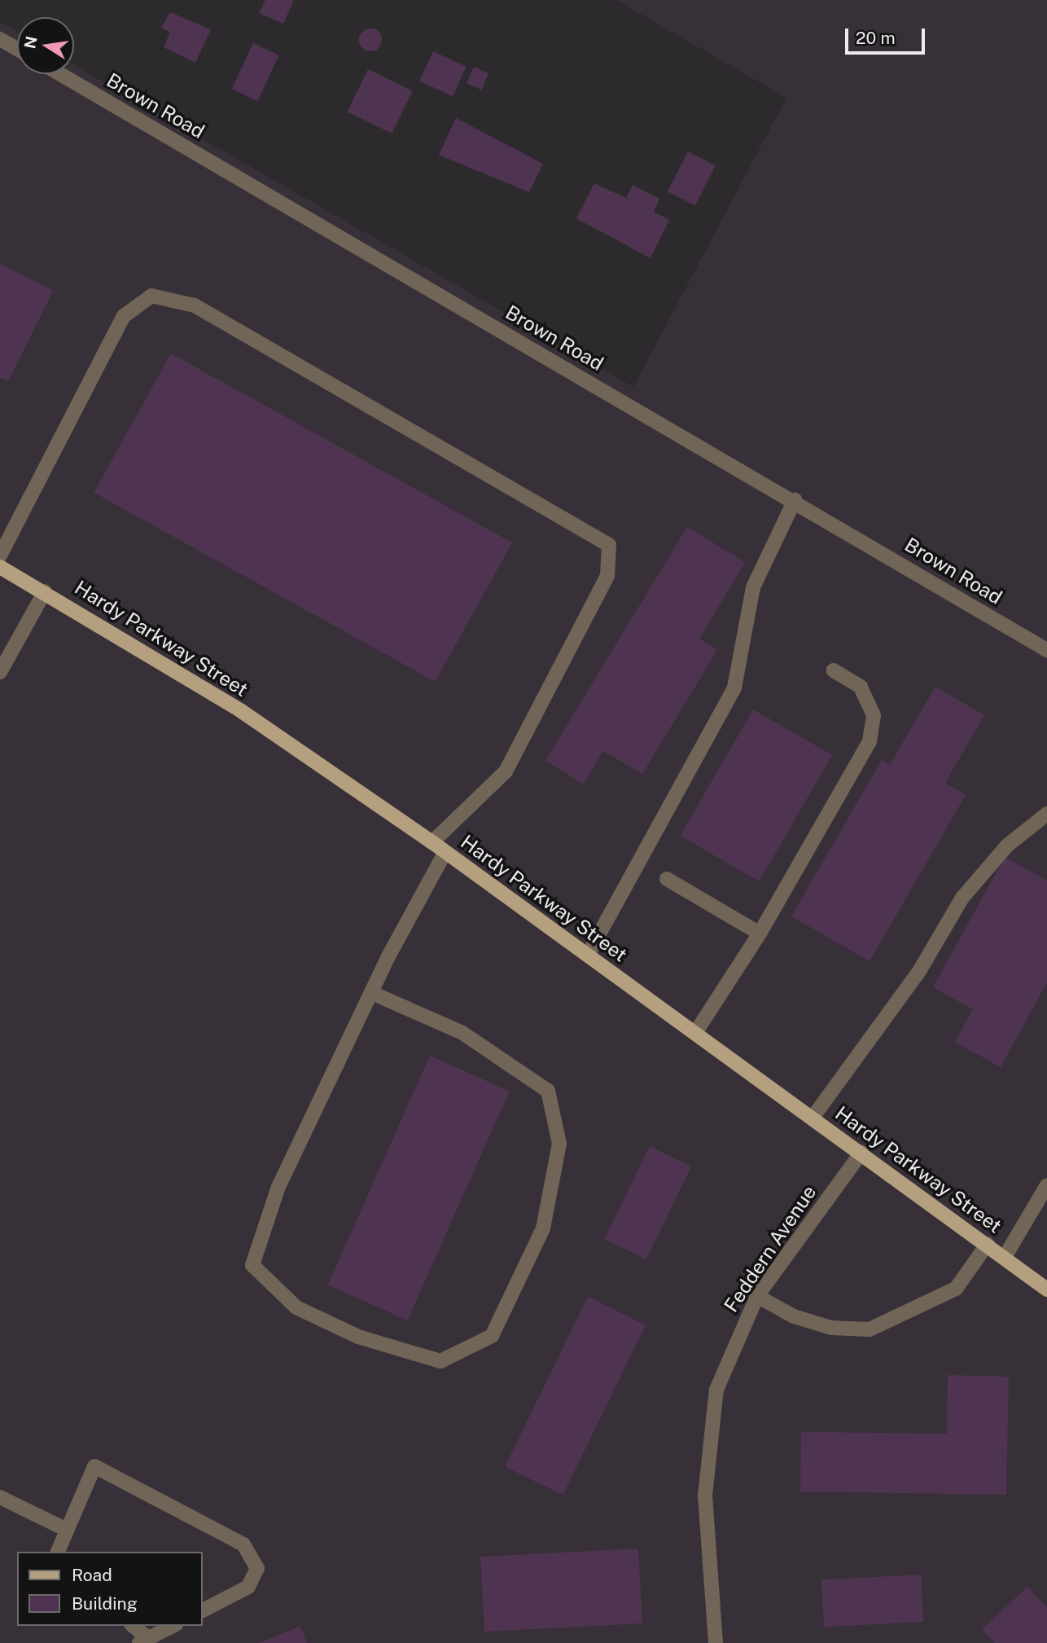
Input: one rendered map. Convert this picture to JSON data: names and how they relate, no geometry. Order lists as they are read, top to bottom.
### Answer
{
  "streets": {
    "main road": ["Hardy Parkway Street"],
    "street": ["Brown Road", "Feddern Avenue"]
  },
  "crossings": [
    ["Hardy Parkway Street", "Feddern Avenue"]
  ],
  "legend": ["Road", "Building"],
  "scale_bar": "20 m",
  "north": "left"
}
